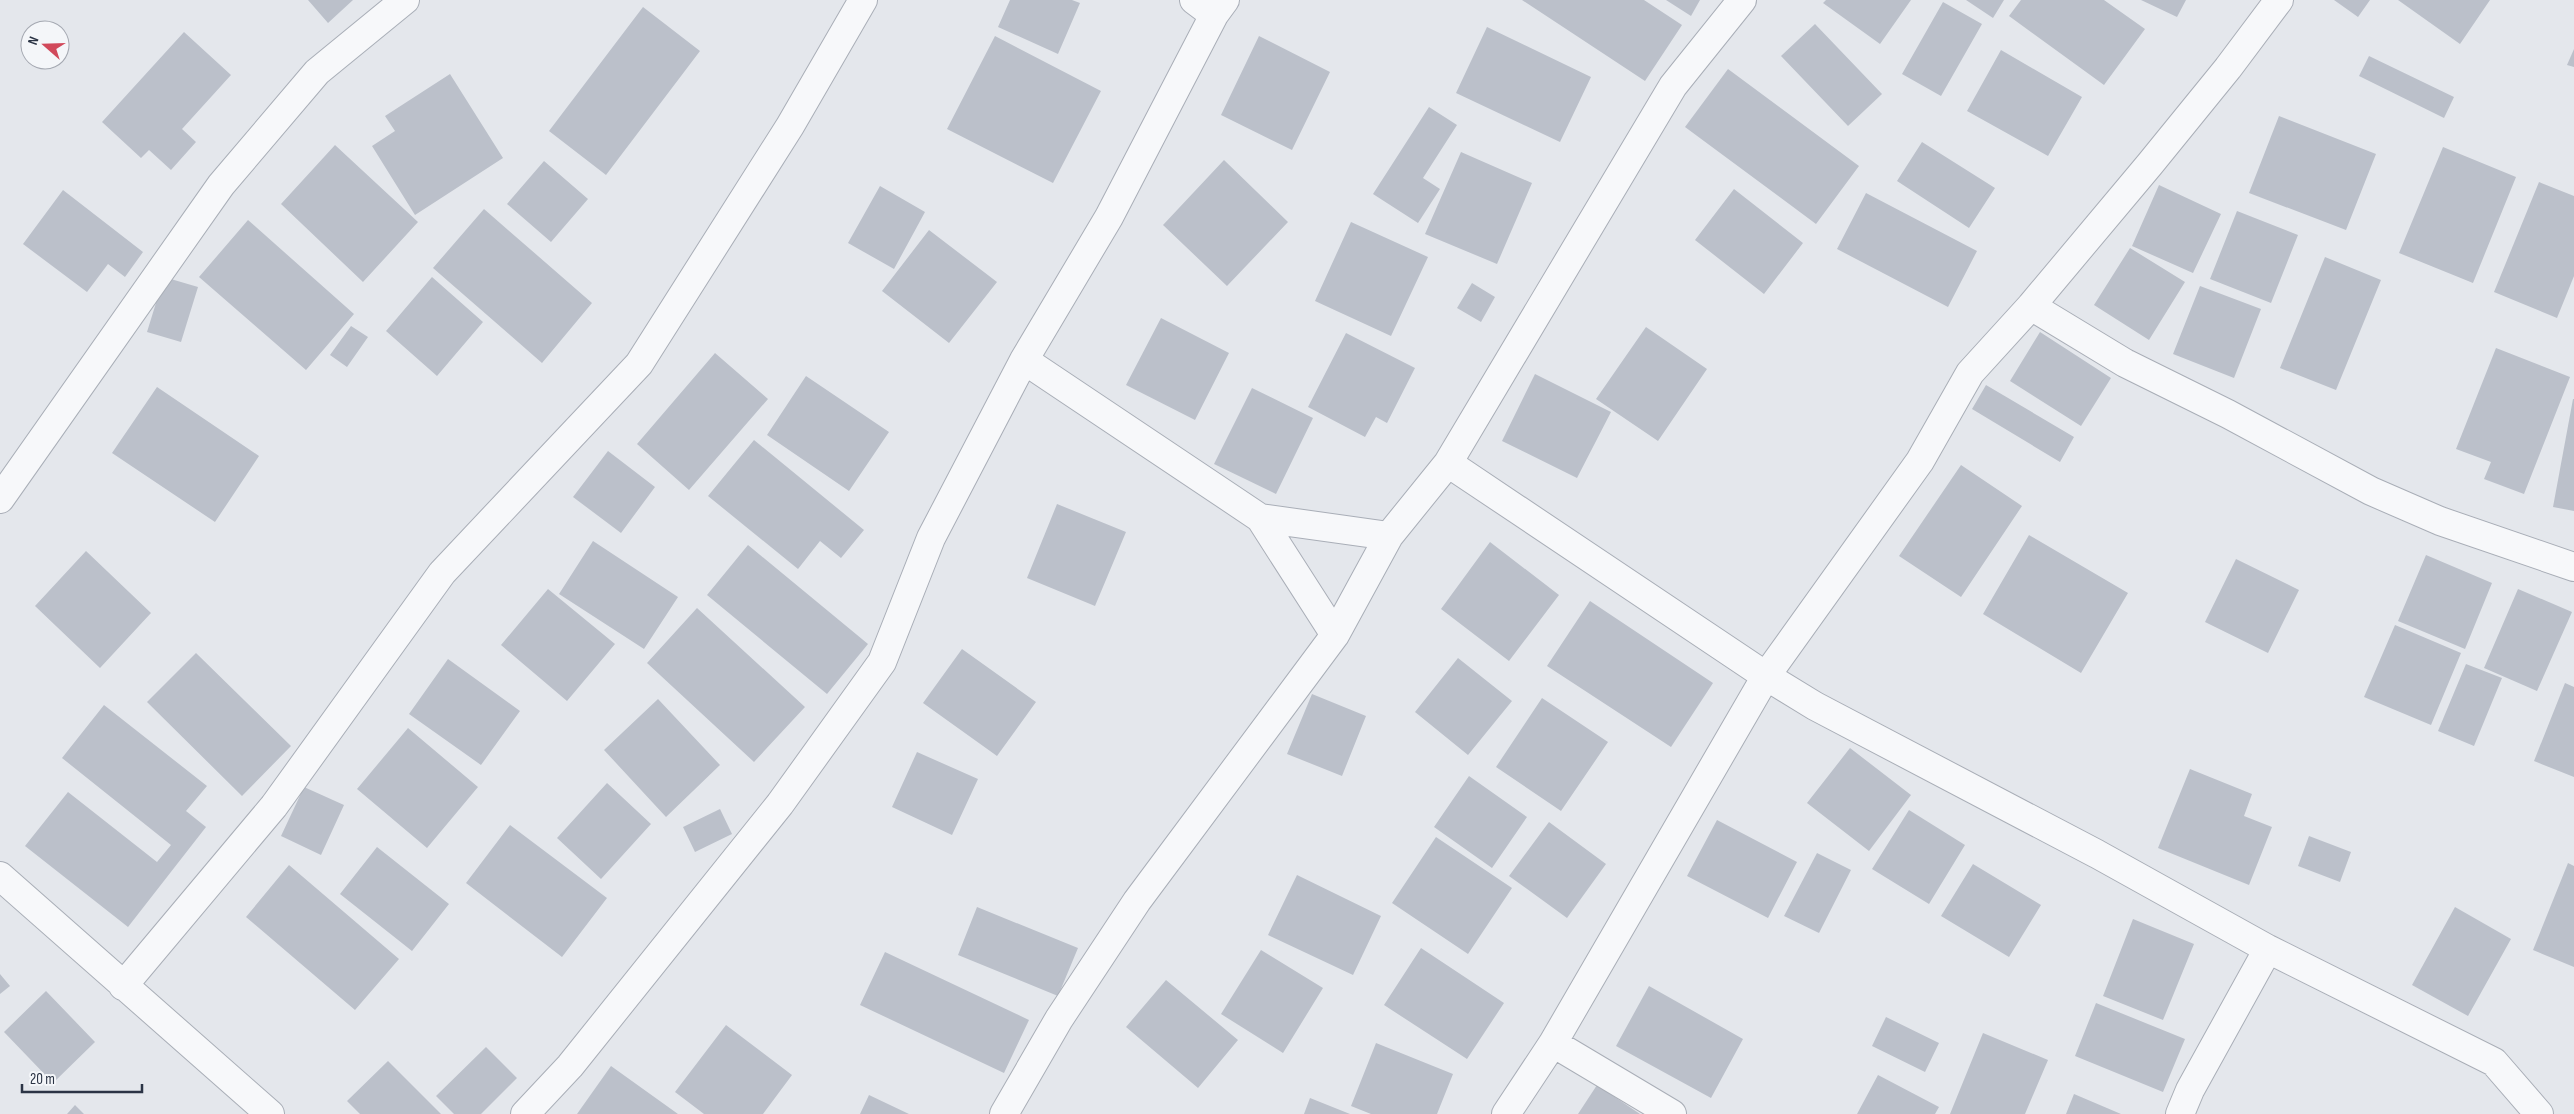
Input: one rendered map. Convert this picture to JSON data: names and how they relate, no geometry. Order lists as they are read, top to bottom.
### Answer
{
  "scale_bar": "20 m",
  "north": "left"
}
